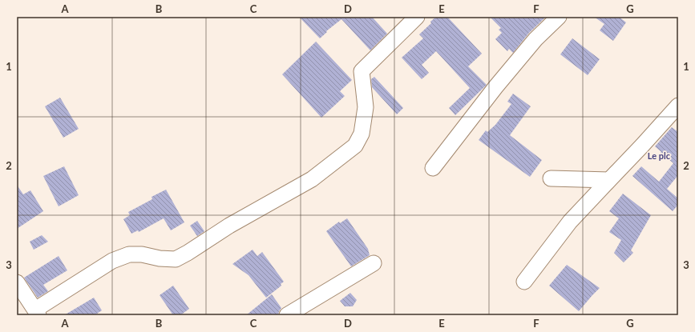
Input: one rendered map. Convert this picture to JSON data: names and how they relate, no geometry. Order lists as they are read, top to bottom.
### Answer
{
  "districts": ["Le plc"],
  "grid": {
    "columns": [
      "A",
      "B",
      "C",
      "D",
      "E",
      "F",
      "G"
    ],
    "rows": ["1", "2", "3"]
  }
}
